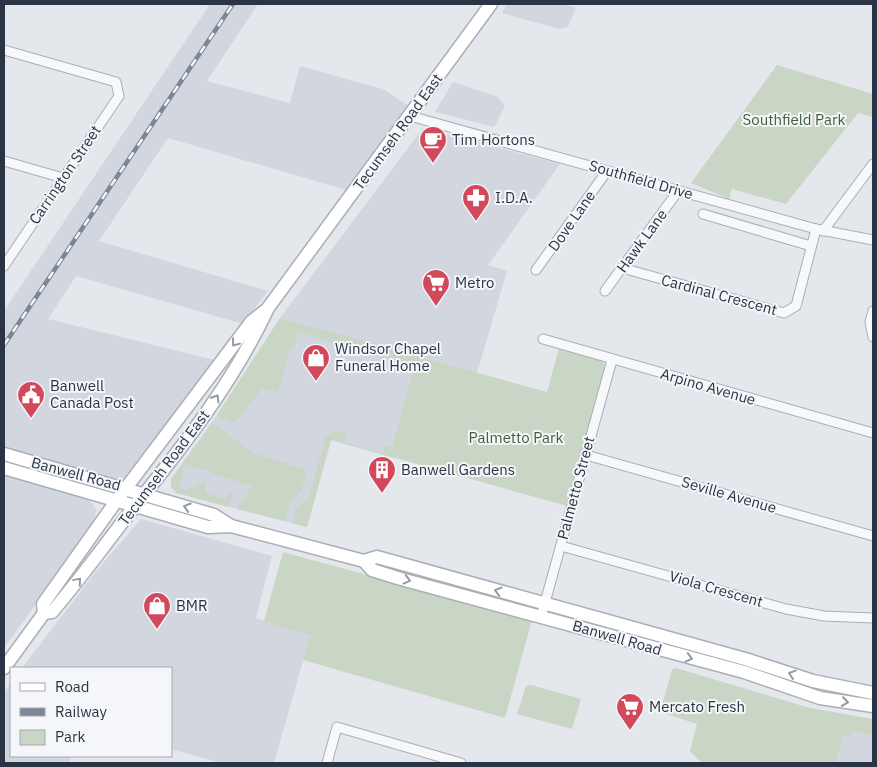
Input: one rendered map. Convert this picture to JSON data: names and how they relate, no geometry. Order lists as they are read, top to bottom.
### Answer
{
  "streets": {
    "main road": ["Tecumseh Road East", "Banwell Road"],
    "street": [
      "Carrington Street",
      "Southfield Drive",
      "Dove Lane",
      "Hawk Lane",
      "Cardinal Crescent",
      "Arpino Avenue",
      "Palmetto Street",
      "Seville Avenue",
      "Viola Crescent"
    ]
  },
  "crossings": [
    ["Tecumseh Road East", "Southfield Drive"],
    ["Tecumseh Road East", "Banwell Road"],
    ["Southfield Drive", "Dove Lane"],
    ["Southfield Drive", "Hawk Lane"],
    ["Southfield Drive", "Cardinal Crescent"],
    ["Hawk Lane", "Cardinal Crescent"],
    ["Arpino Avenue", "Palmetto Street"],
    ["Banwell Road", "Palmetto Street"],
    ["Palmetto Street", "Seville Avenue"],
    ["Palmetto Street", "Viola Crescent"]
  ],
  "parks": ["Southfield Park", "Palmetto Park"],
  "places": {
    "cafe": ["Tim Hortons"],
    "pharmacy": ["I.D.A."],
    "supermarket": ["Metro", "Mercato Fresh"],
    "shop": ["Windsor Chapel Funeral Home", "BMR"],
    "public building": ["Banwell Canada Post"],
    "building": ["Banwell Gardens"]
  },
  "legend": ["Road", "Railway", "Park"]
}
